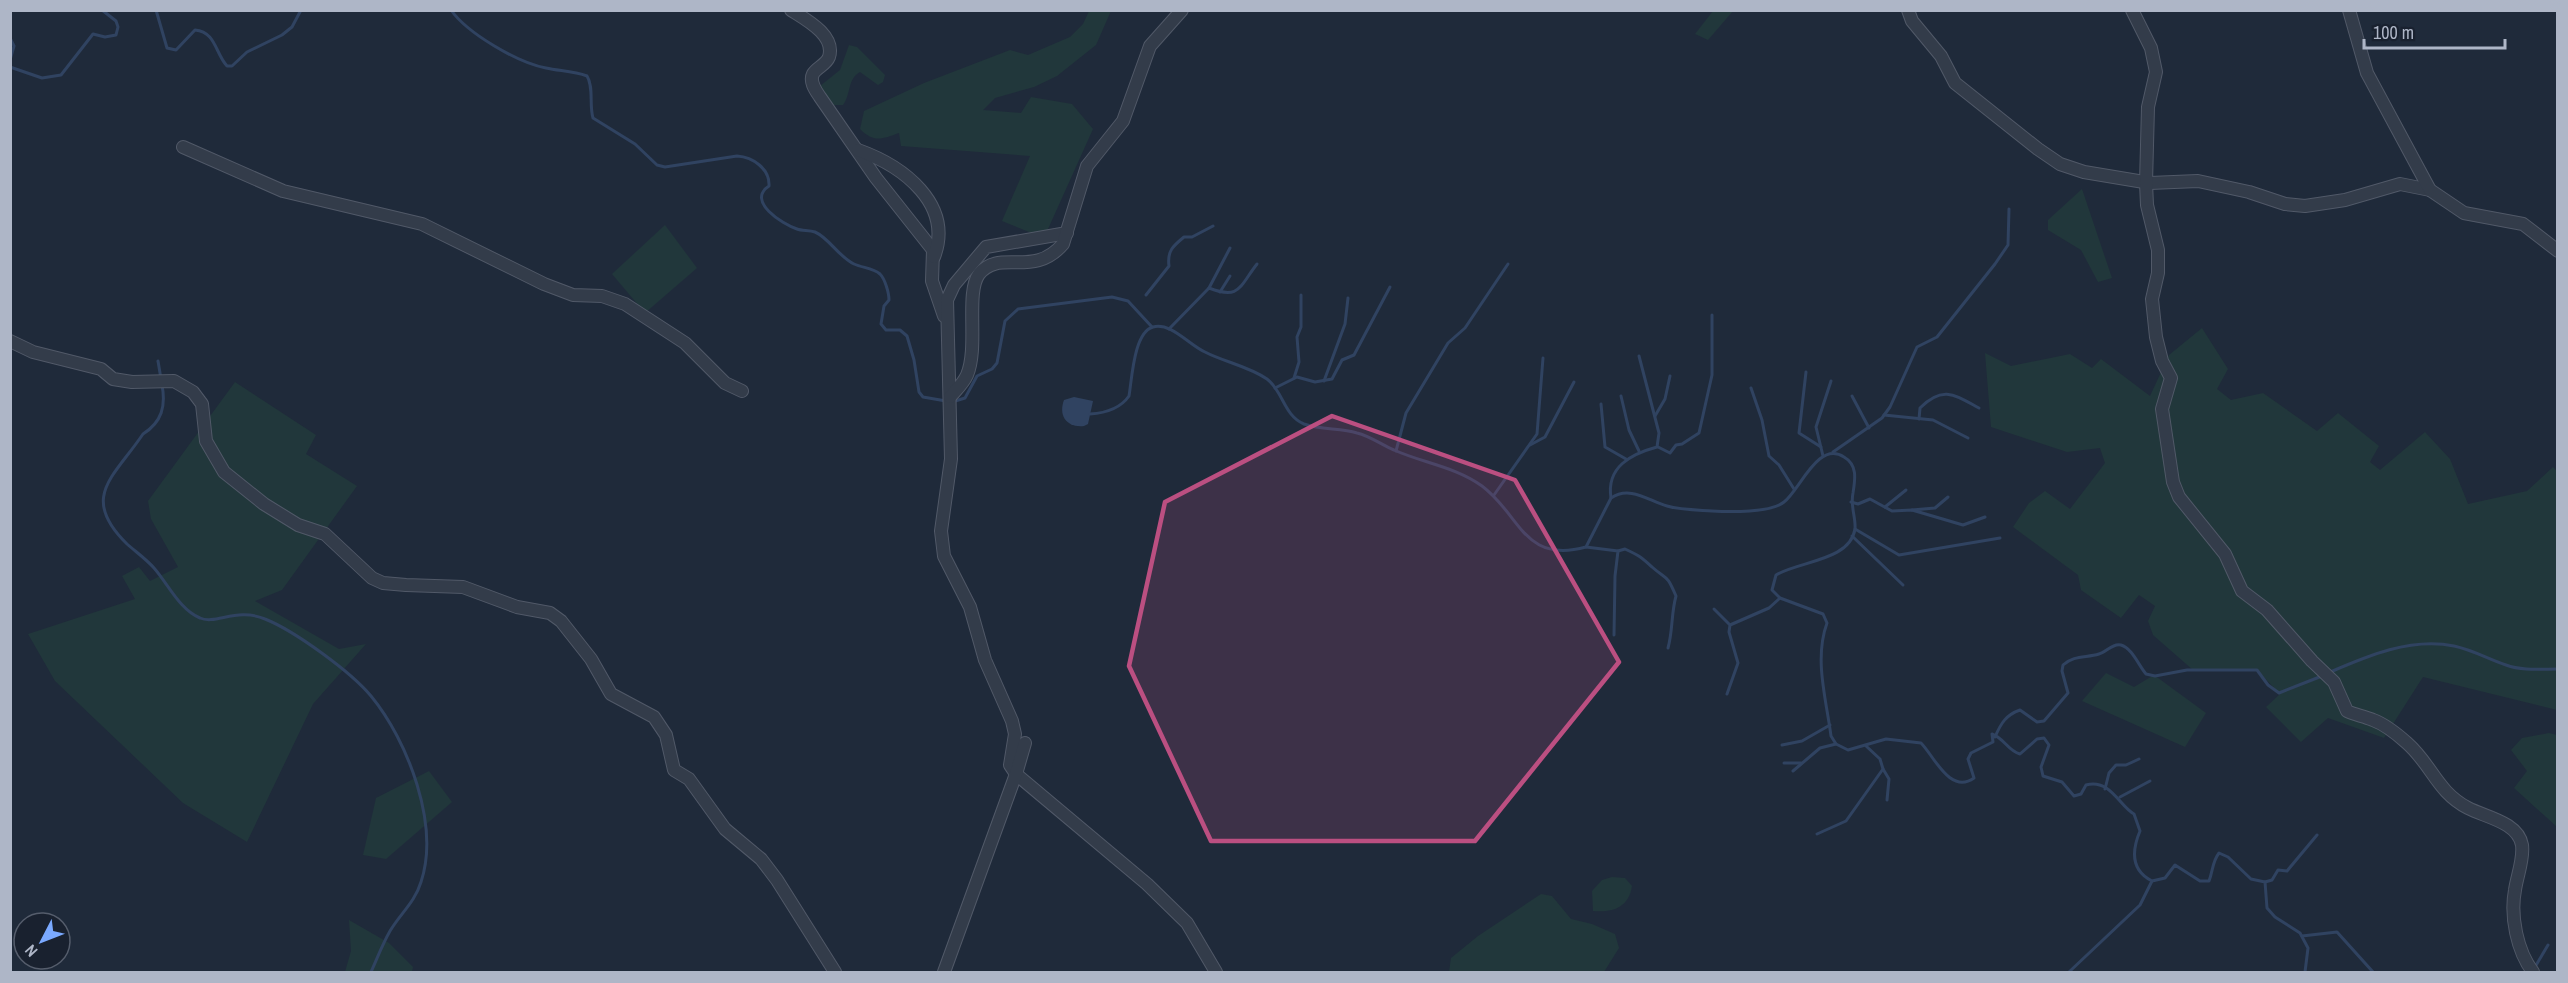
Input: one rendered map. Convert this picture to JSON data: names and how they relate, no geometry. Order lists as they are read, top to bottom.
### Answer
{
  "scale_bar": "100 m",
  "north": "bottom left"
}
